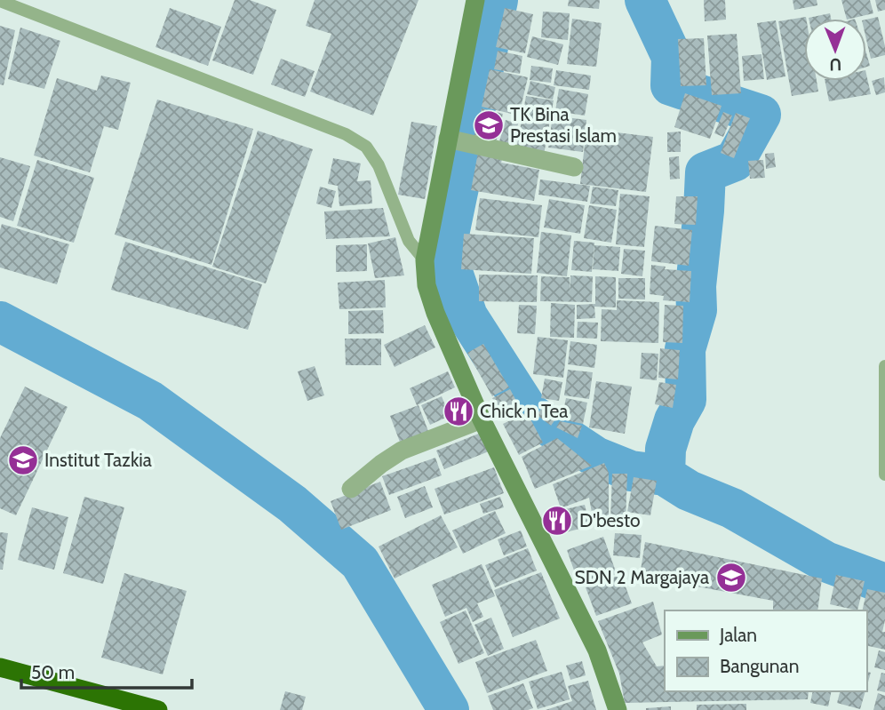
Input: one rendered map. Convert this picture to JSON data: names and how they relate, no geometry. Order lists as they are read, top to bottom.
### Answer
{
  "places": {
    "school or university": ["TK Bina Prestasi Islam", "Institut Tazkia", "SDN 2 Margajaya"],
    "restaurant": ["Chick n Tea", "D'besto"]
  },
  "legend": ["Jalan", "Bangunan"],
  "scale_bar": "50 m",
  "north": "bottom"
}
